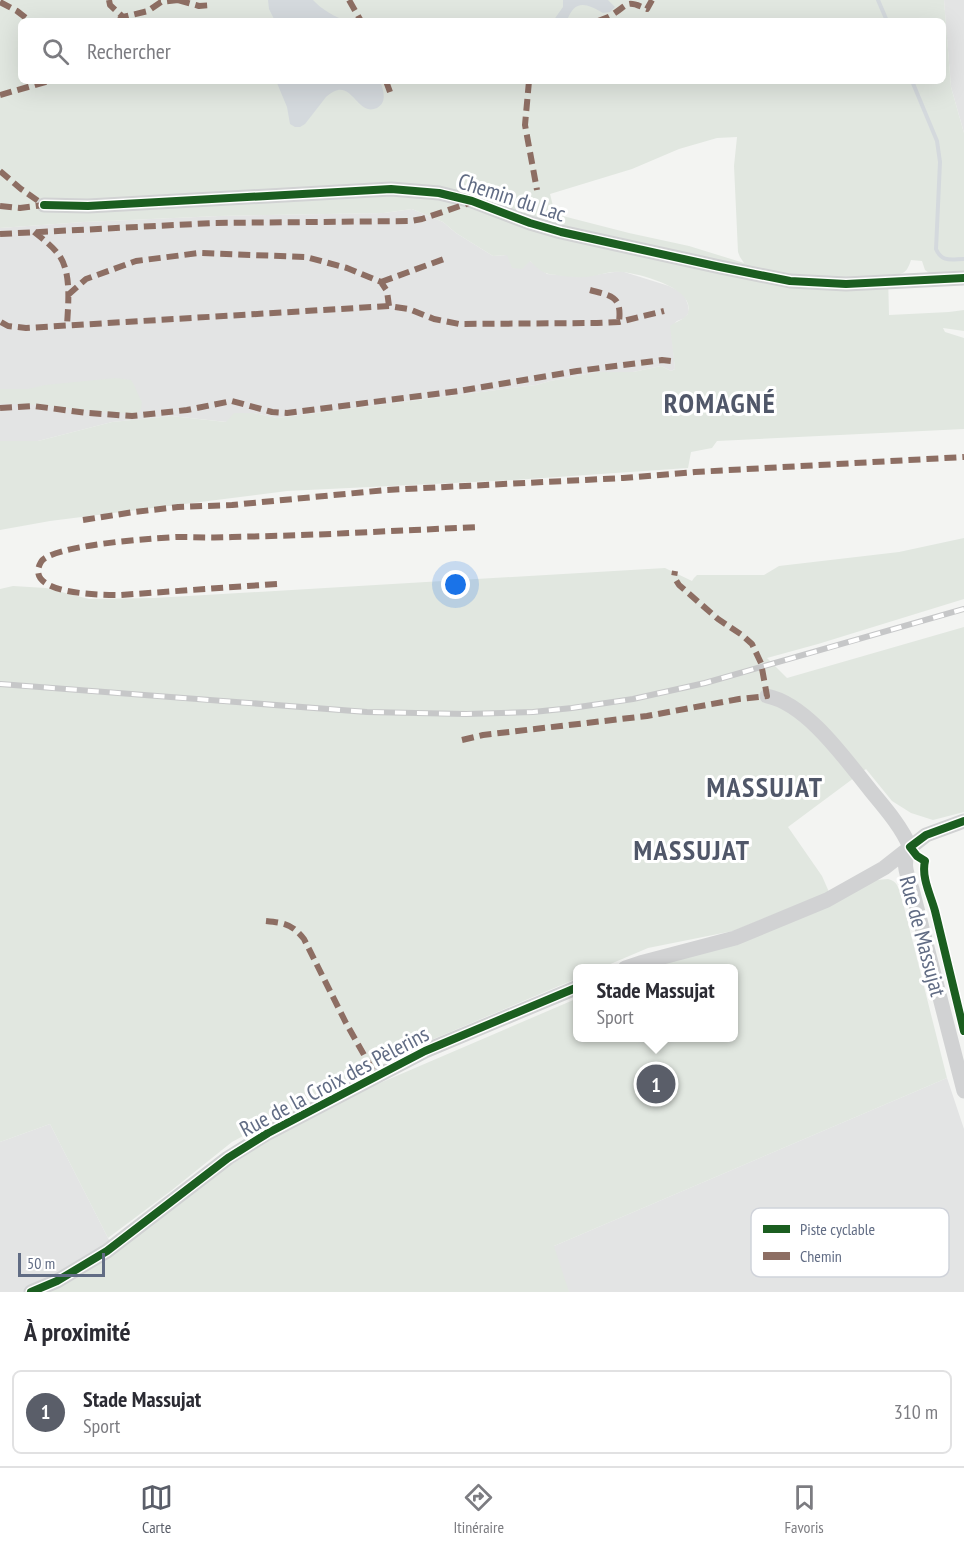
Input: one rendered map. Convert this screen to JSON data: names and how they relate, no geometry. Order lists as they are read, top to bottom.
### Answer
{
  "streets": {
    "street": ["Chemin du Lac", "Rue de Massujat", "Rue de la Croix des Pèlerins"]
  },
  "districts": ["ROMAGNÉ", "MASSUJAT", "MASSUJAT"],
  "legend": ["Piste cyclable", "Chemin"],
  "scale_bar": "50 m",
  "page": {
    "search": "Rechercher",
    "popup": ["Stade Massujat", "Sport"],
    "pins": "1",
    "scale": "50 m",
    "heading": "À proximité",
    "list": [
      {
        "mark": "1",
        "name": "Stade Massujat",
        "note": "Sport",
        "value": "310 m"
      }
    ],
    "nav": ["Carte", "Itinéraire", "Favoris"]
  }
}
